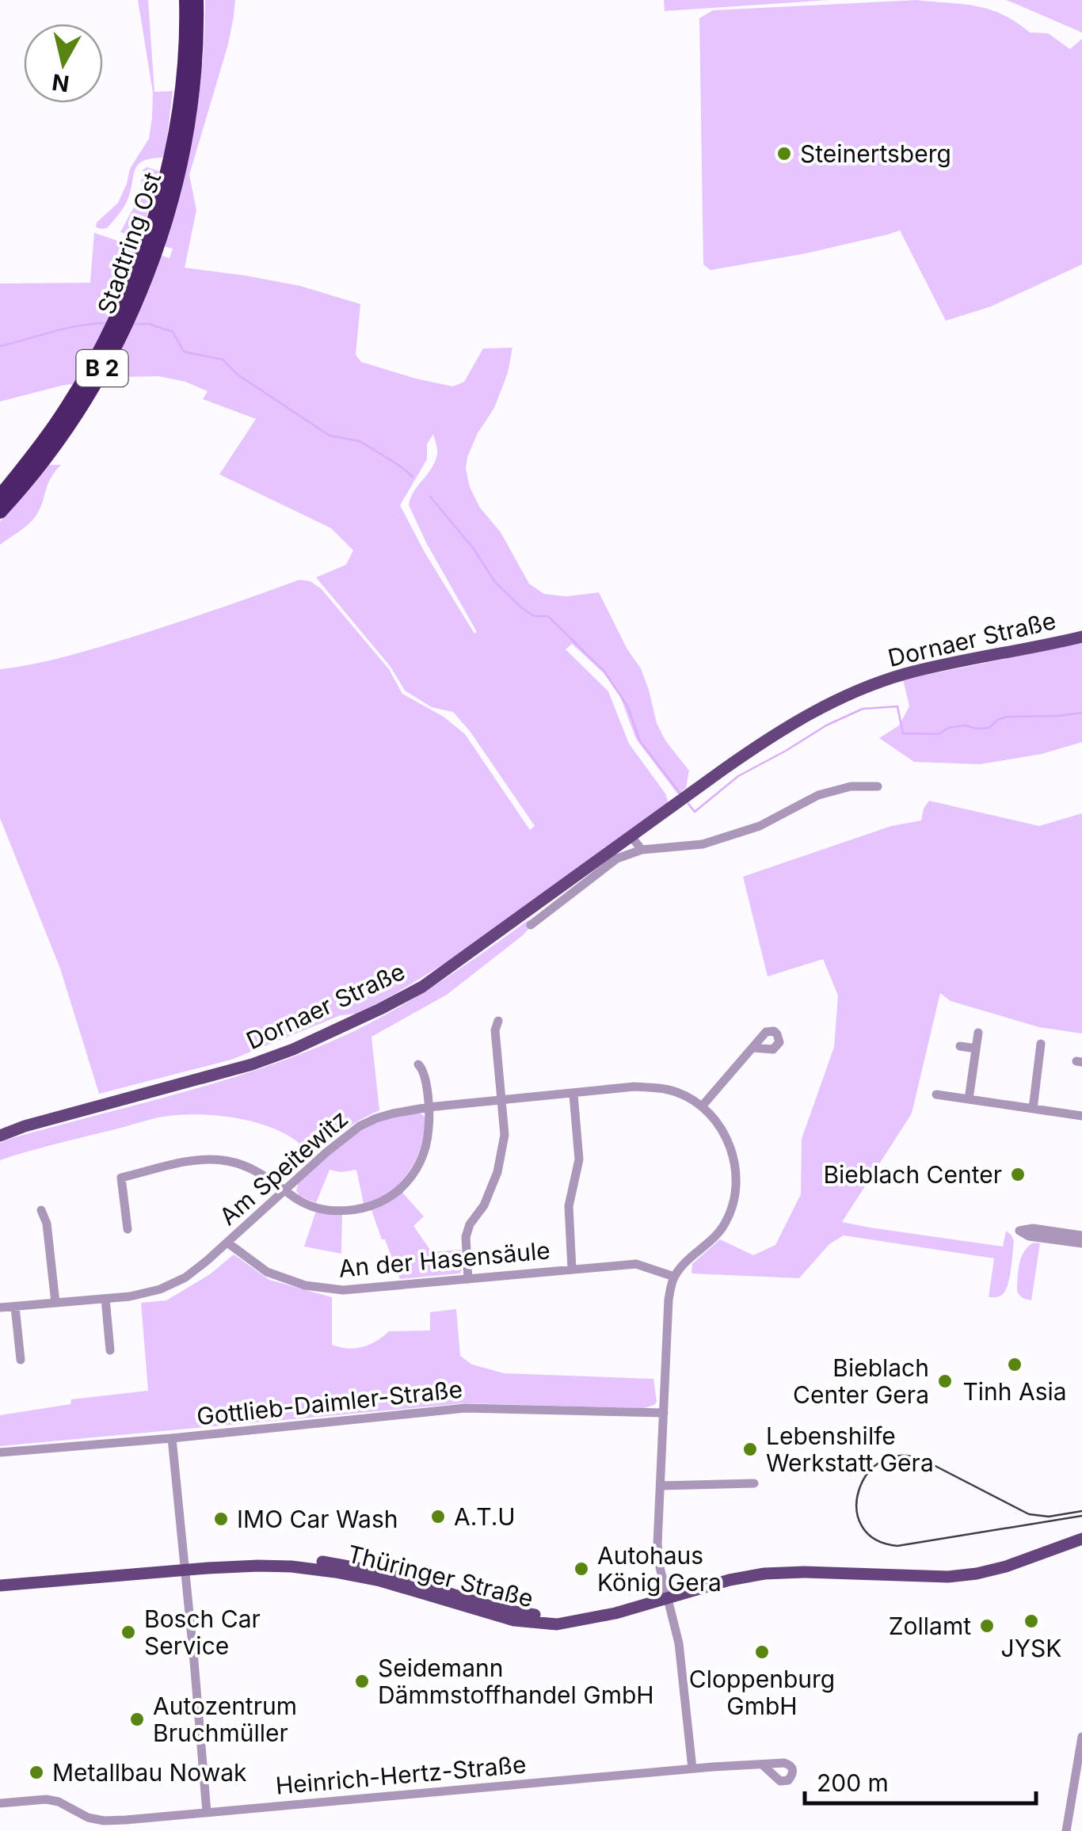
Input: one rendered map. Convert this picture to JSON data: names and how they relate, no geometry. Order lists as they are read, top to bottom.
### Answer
{
  "streets": {
    "highway": ["Stadtring Ost", "B 2"],
    "main road": ["Dornaer Straße", "Thüringer Straße"],
    "street": [
      "Am Speitewitz",
      "An der Hasensäule",
      "Gottlieb-Daimler-Straße",
      "Heinrich-Hertz-Straße"
    ]
  },
  "crossings": [
    ["Am Speitewitz", "An der Hasensäule"]
  ],
  "places": [
    "Steinertsberg",
    "Bieblach Center",
    "Tinh Asia",
    "Bieblach Center Gera",
    "Lebenshilfe Werkstatt Gera",
    "A.T.U",
    "IMO Car Wash",
    "Autohaus König Gera",
    "JYSK",
    "Zollamt",
    "Bosch Car Service",
    "Cloppenburg GmbH",
    "Seidemann Dämmstoffhandel GmbH",
    "Autozentrum Bruchmüller",
    "Metallbau Nowak"
  ],
  "scale_bar": "200 m",
  "north": "bottom"
}
